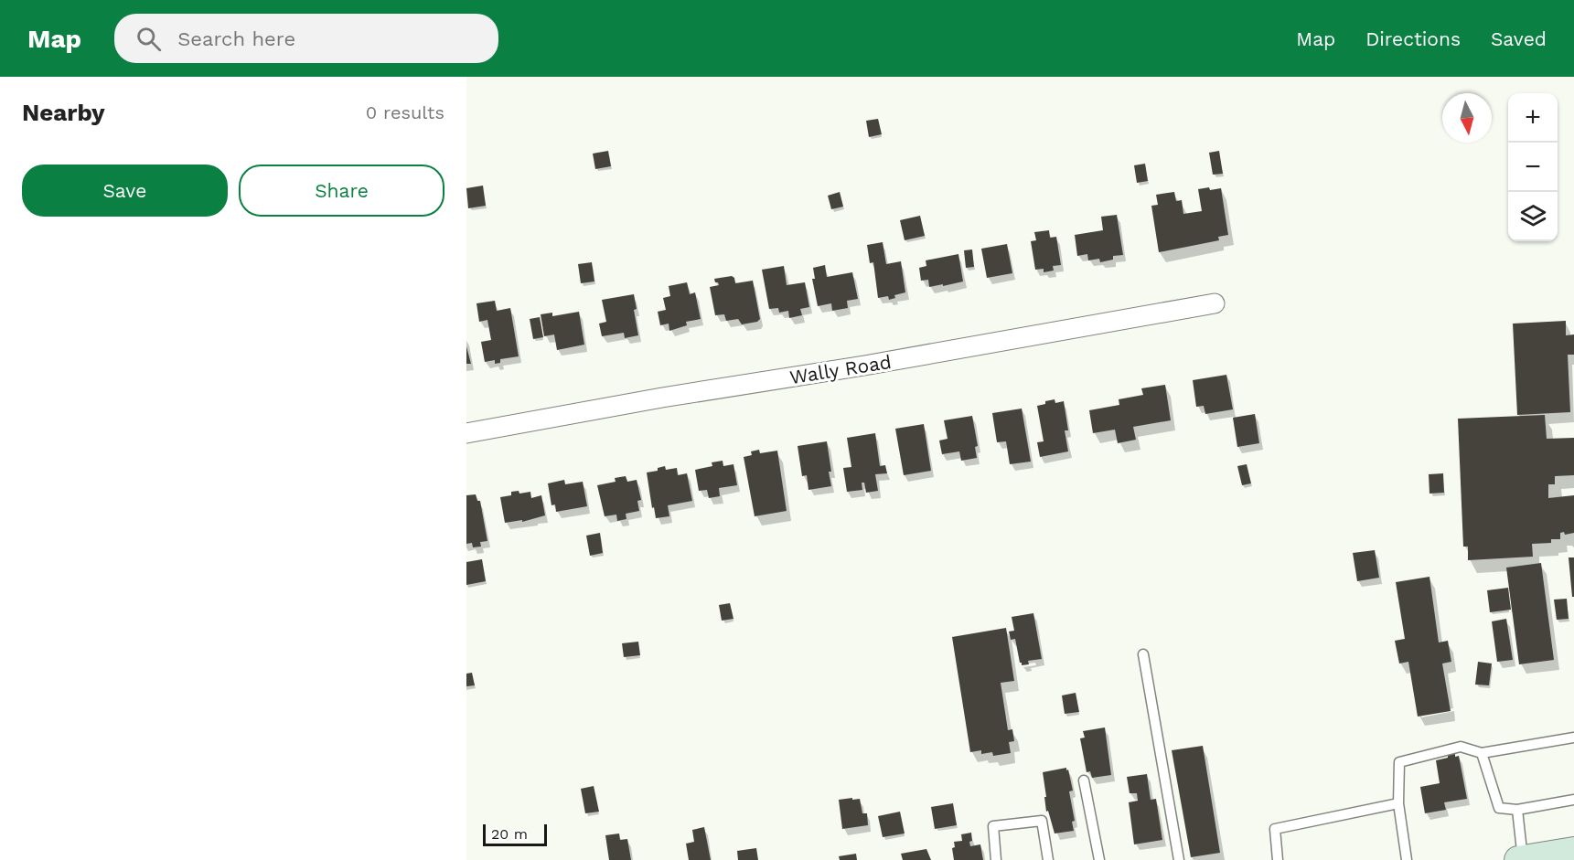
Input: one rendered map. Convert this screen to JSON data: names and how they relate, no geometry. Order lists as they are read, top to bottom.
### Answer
{
  "streets": {
    "street": ["Wally Road"]
  },
  "scale_bar": "20 m",
  "north": "bottom",
  "page": {
    "header": "Map",
    "search": "Search here",
    "nav": ["Map", "Directions", "Saved"],
    "heading": ["Nearby", "0 results"],
    "map_buttons": ["+", "−"],
    "buttons": ["Save", "Share"],
    "scale": "20 m"
  }
}
